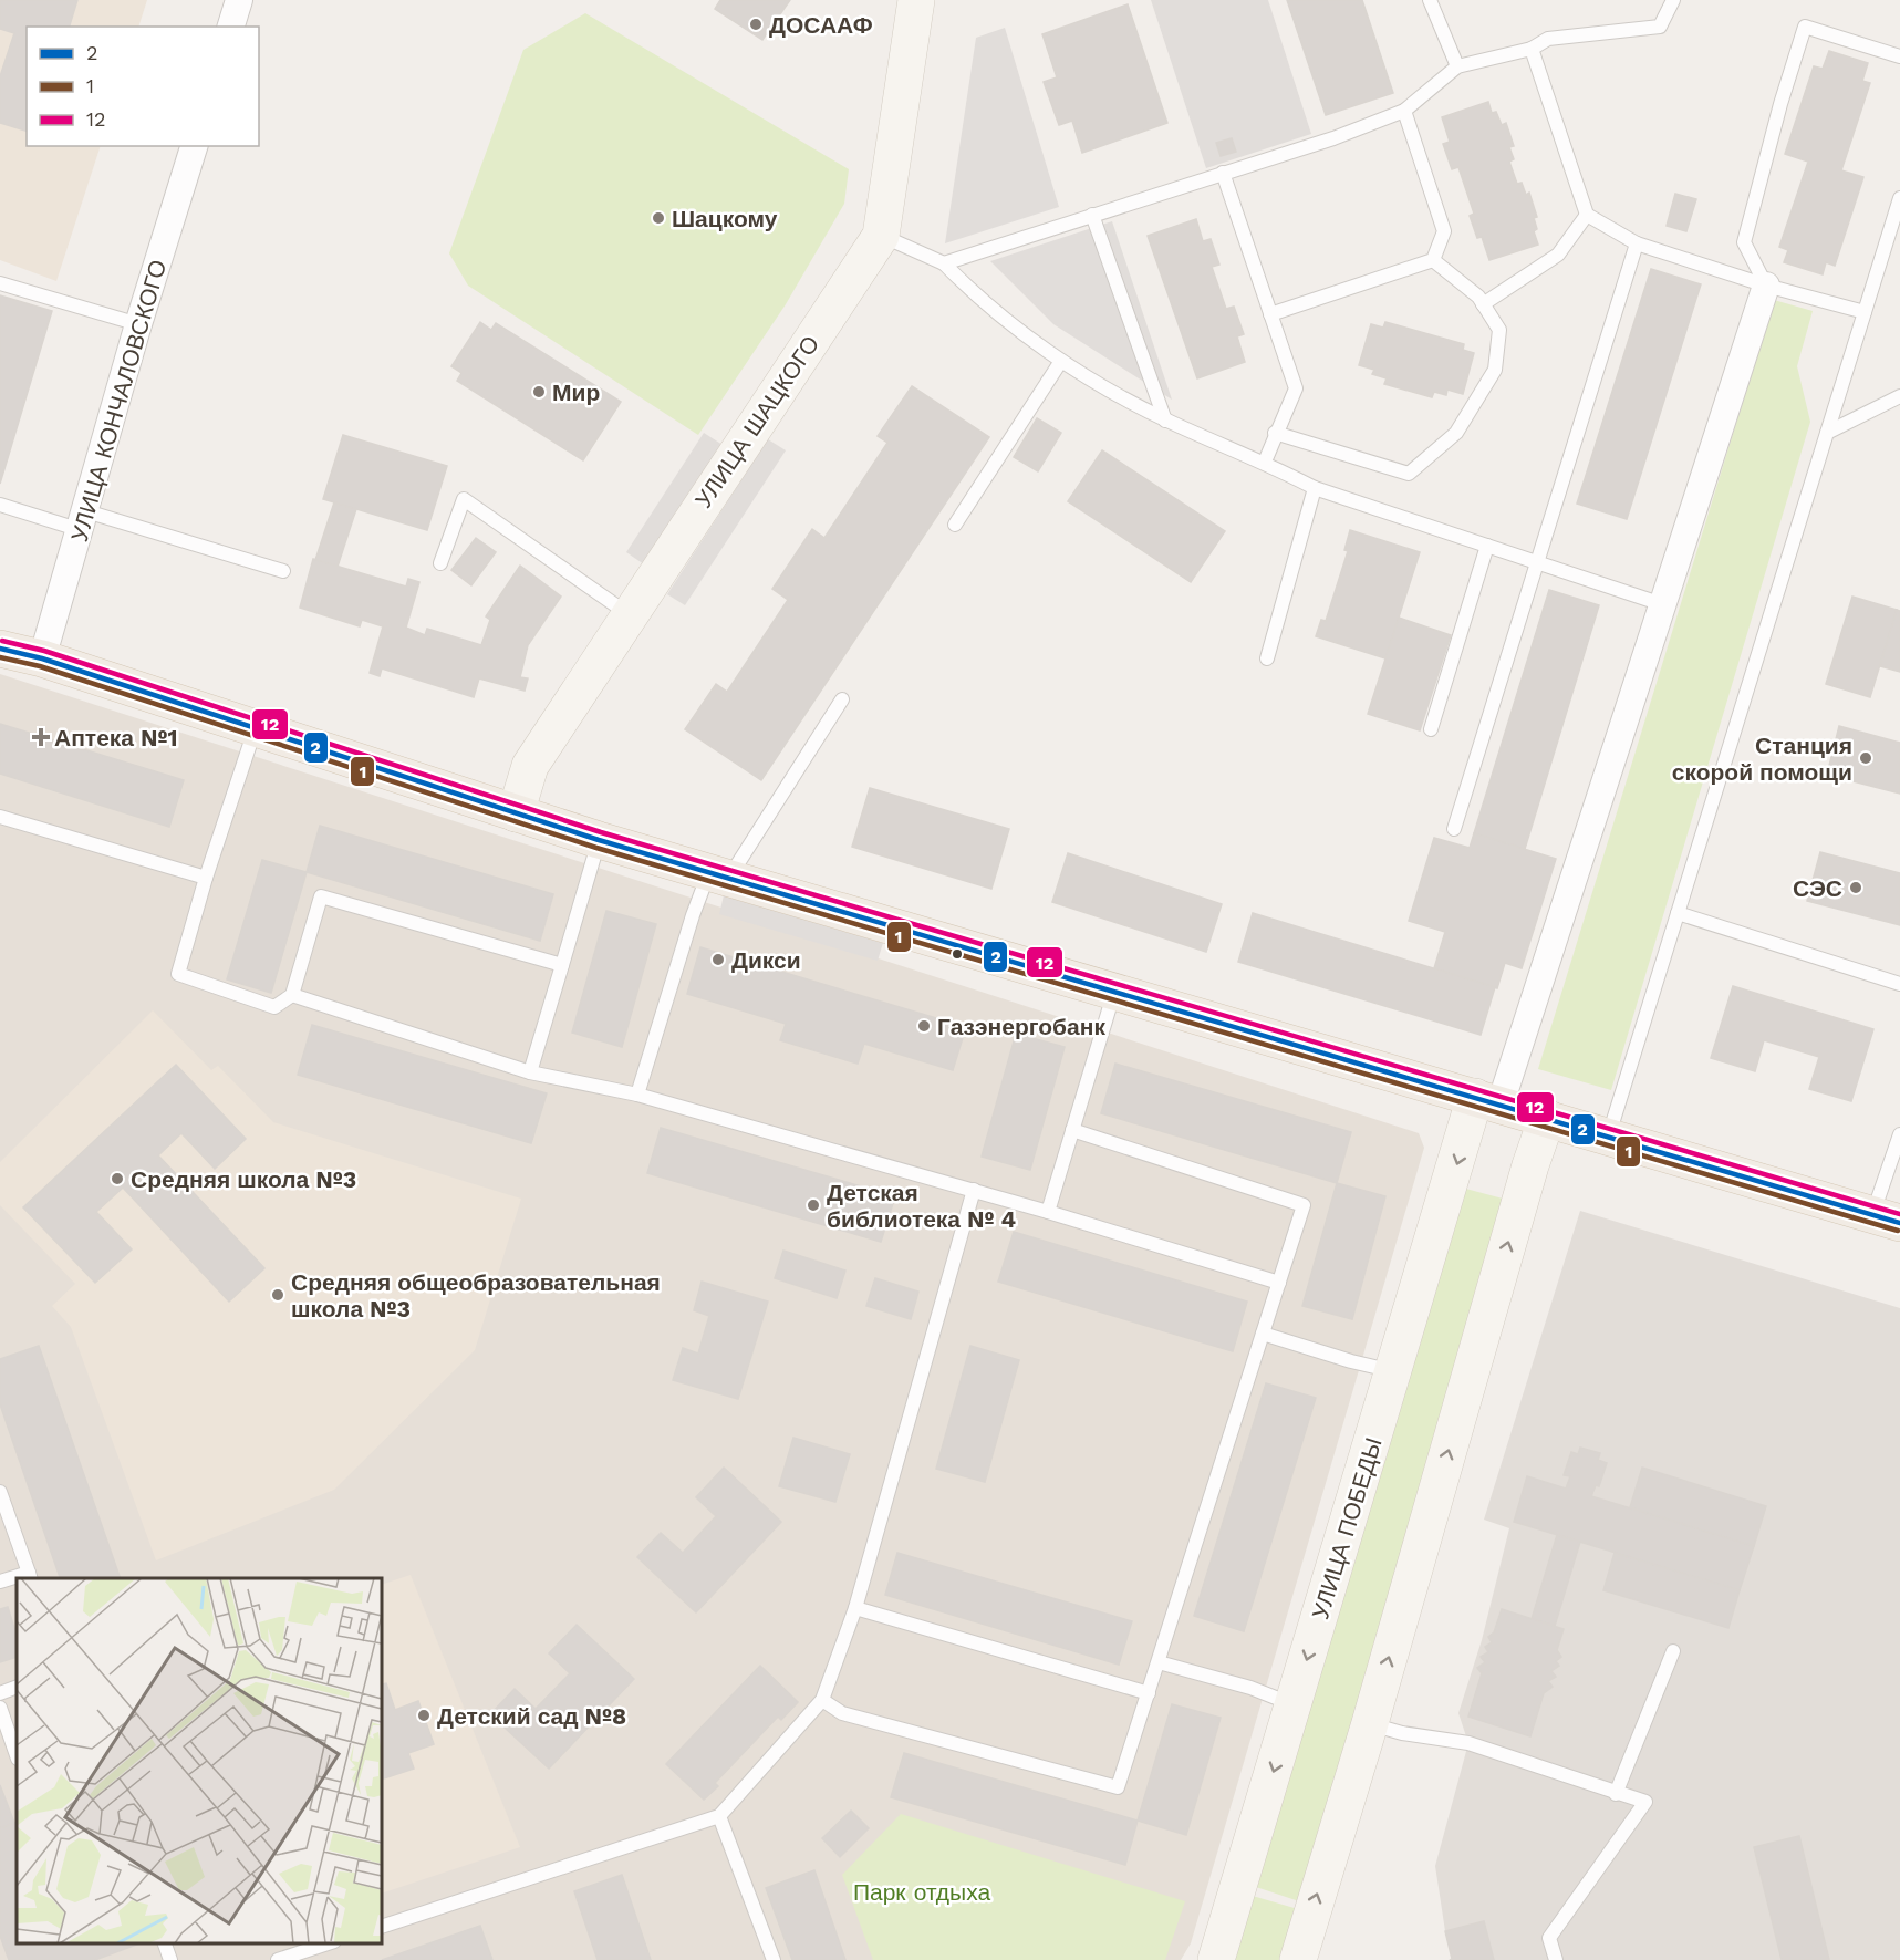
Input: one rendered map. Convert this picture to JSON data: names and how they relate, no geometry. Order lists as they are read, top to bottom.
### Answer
{
  "streets": {
    "street": ["УЛИЦА КОНЧАЛОВСКОГО", "УЛИЦА ШАЦКОГО", "УЛИЦА ПОБЕДЫ"]
  },
  "parks": ["Парк отдыха"],
  "places": {
    "other": [
      "ДОСААФ",
      "Шацкому",
      "Мир",
      "Станция скорой помощи",
      "СЭС",
      "Дикси",
      "Газэнергобанк",
      "Средняя школа №3",
      "Детская библиотека № 4",
      "Средняя общеобразовательная школа №3",
      "Детский сад №8"
    ],
    "health": ["Аптека №1"]
  },
  "lines": ["transit line 12", "transit line 2", "transit line 1"],
  "legend": ["2", "1", "12"]
}
